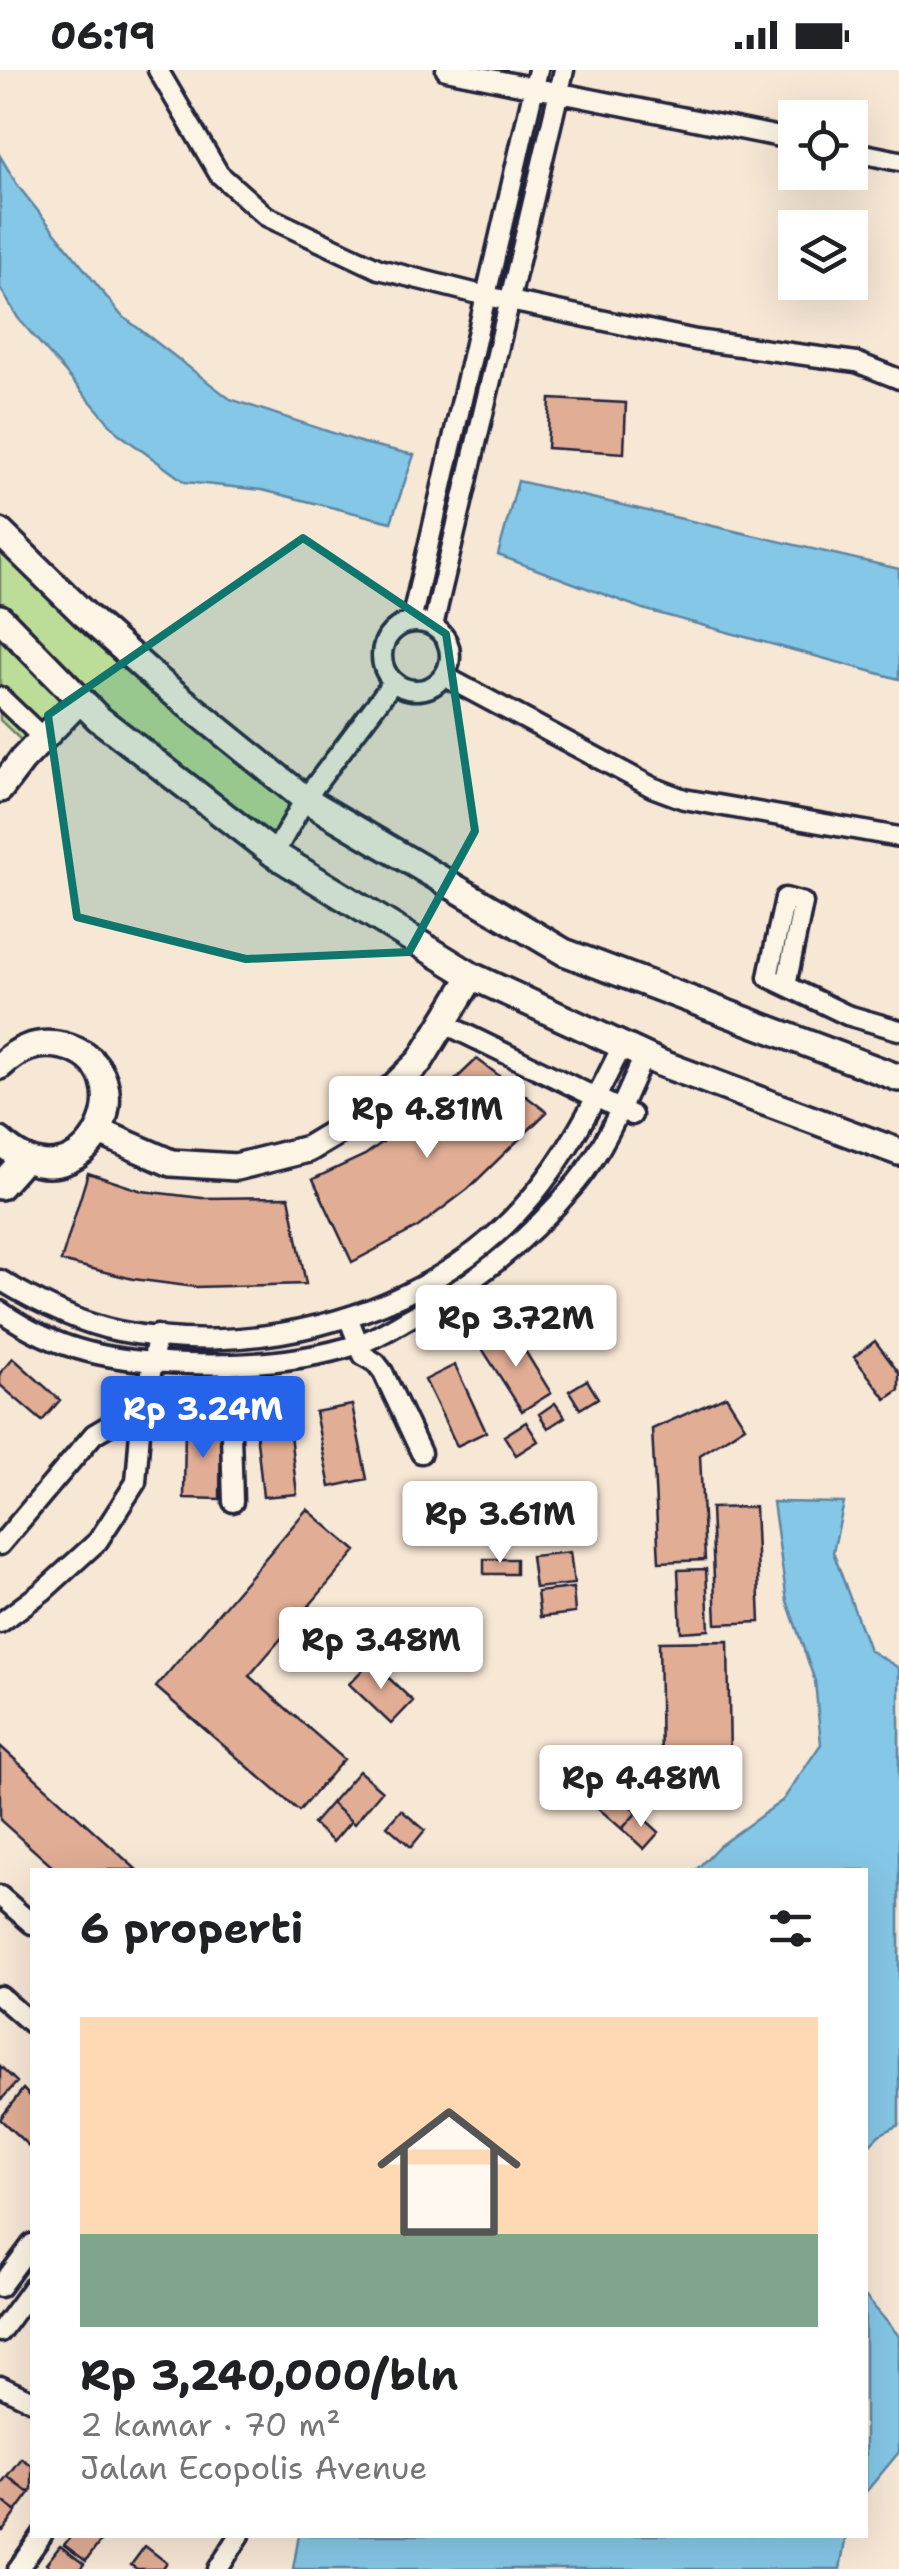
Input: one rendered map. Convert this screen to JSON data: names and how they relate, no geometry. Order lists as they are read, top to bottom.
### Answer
{
  "page": {
    "status": "06:19",
    "price": [
      "Rp 4.81M",
      "Rp 3.72M",
      "Rp 3.24M",
      "Rp 3.61M",
      "Rp 3.48M",
      "Rp 4.48M"
    ],
    "heading": "6 properti",
    "list": [
      {
        "name": "Rp 3,240,000/bln",
        "note": "2 kamar · 70 m² · Jalan Ecopolis Avenue"
      }
    ]
  }
}
